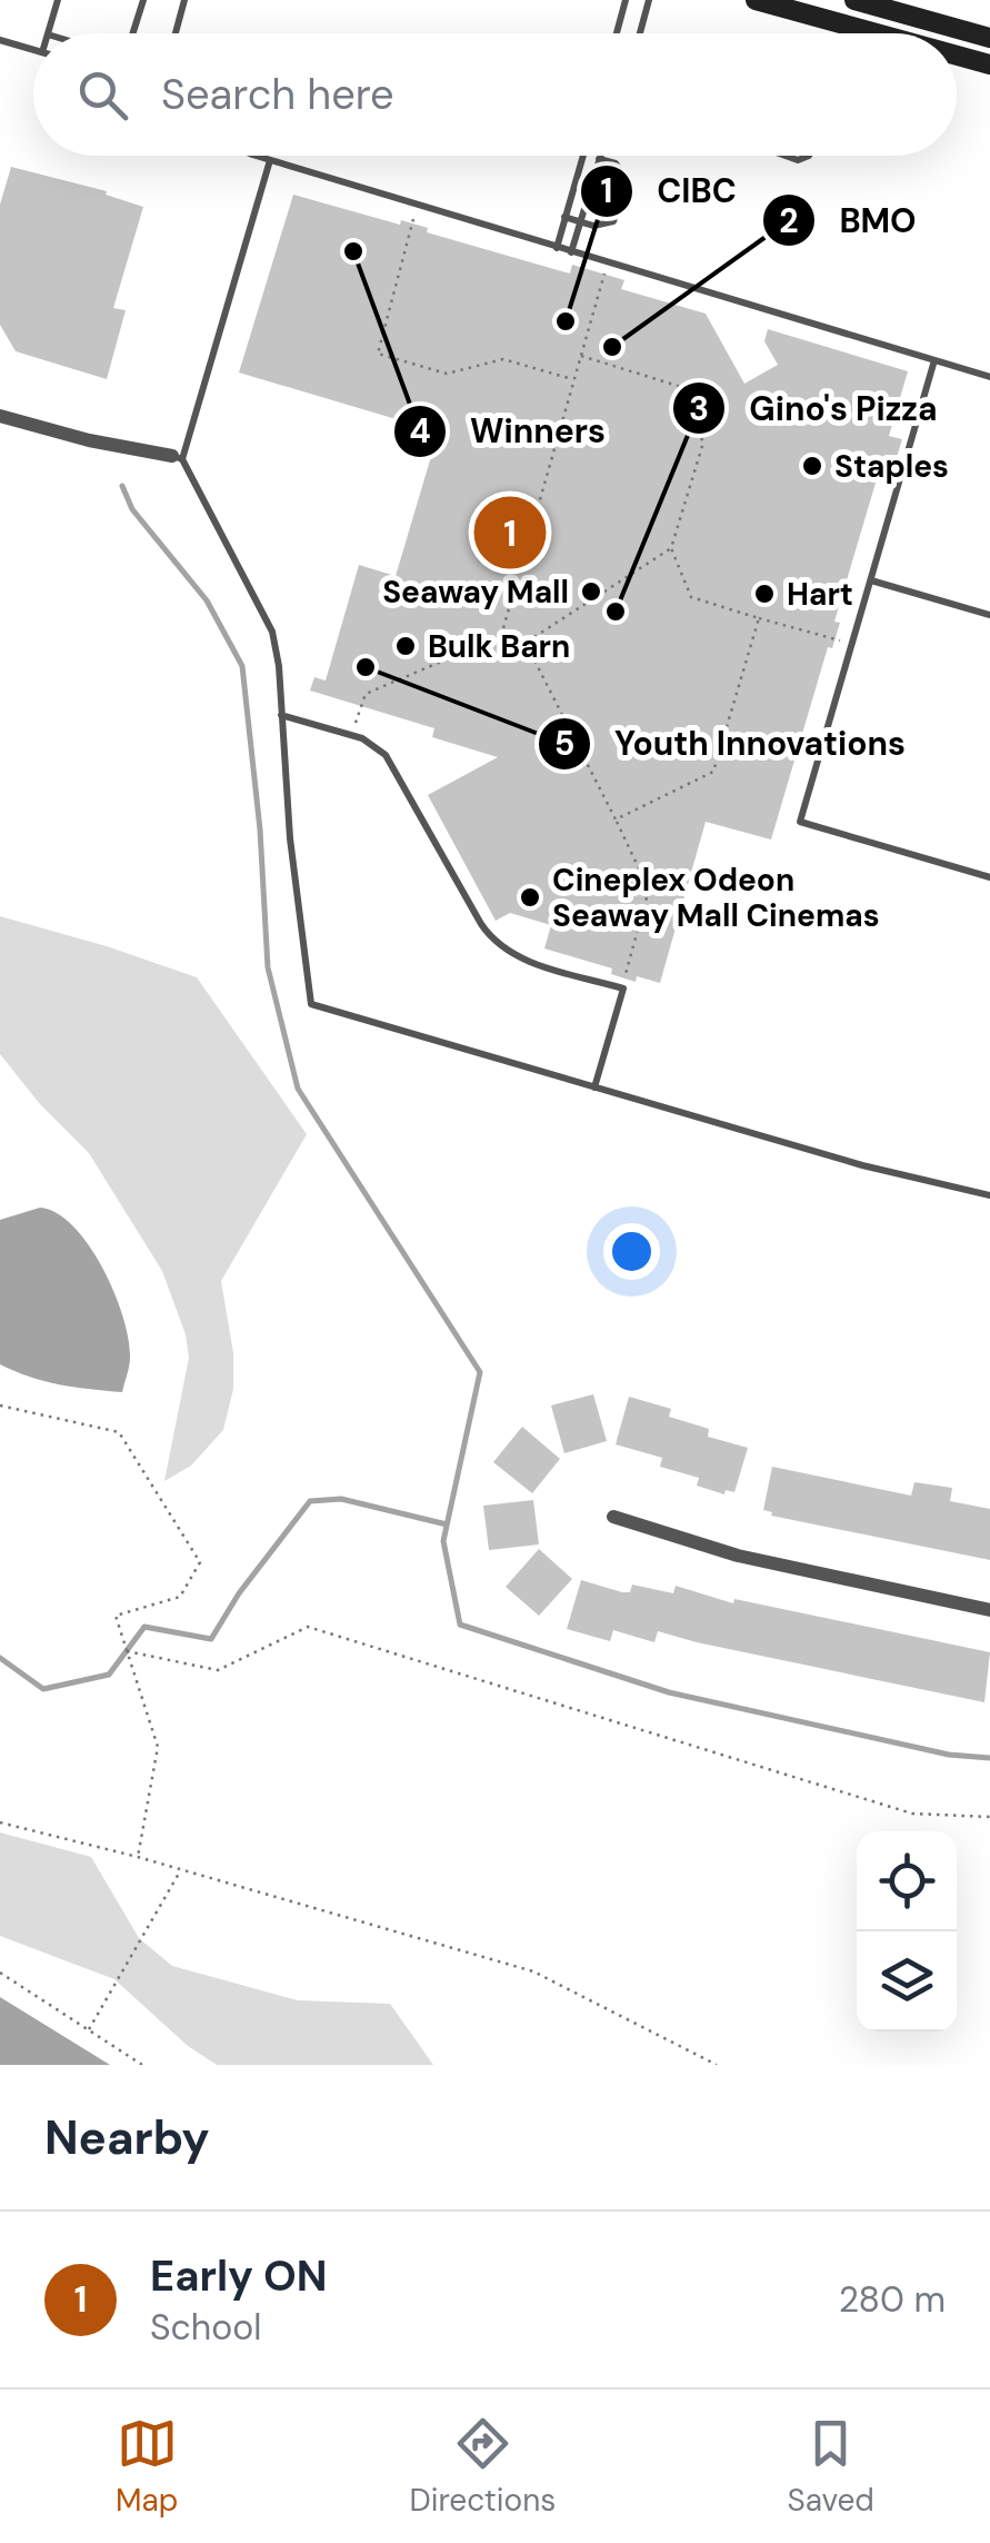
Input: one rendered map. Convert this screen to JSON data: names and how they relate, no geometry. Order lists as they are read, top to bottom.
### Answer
{
  "places": [
    "Winners",
    "CIBC",
    "BMO",
    "Staples",
    "Seaway Mall",
    "Hart",
    "Gino's Pizza",
    "Bulk Barn",
    "Youth Innovations",
    "Cineplex Odeon Seaway Mall Cinemas"
  ],
  "page": {
    "search": "Search here",
    "pins": "1",
    "heading": "Nearby",
    "list": [
      {
        "mark": "1",
        "name": "Early ON",
        "note": "School",
        "value": "280 m"
      }
    ],
    "nav": ["Map", "Directions", "Saved"]
  }
}
